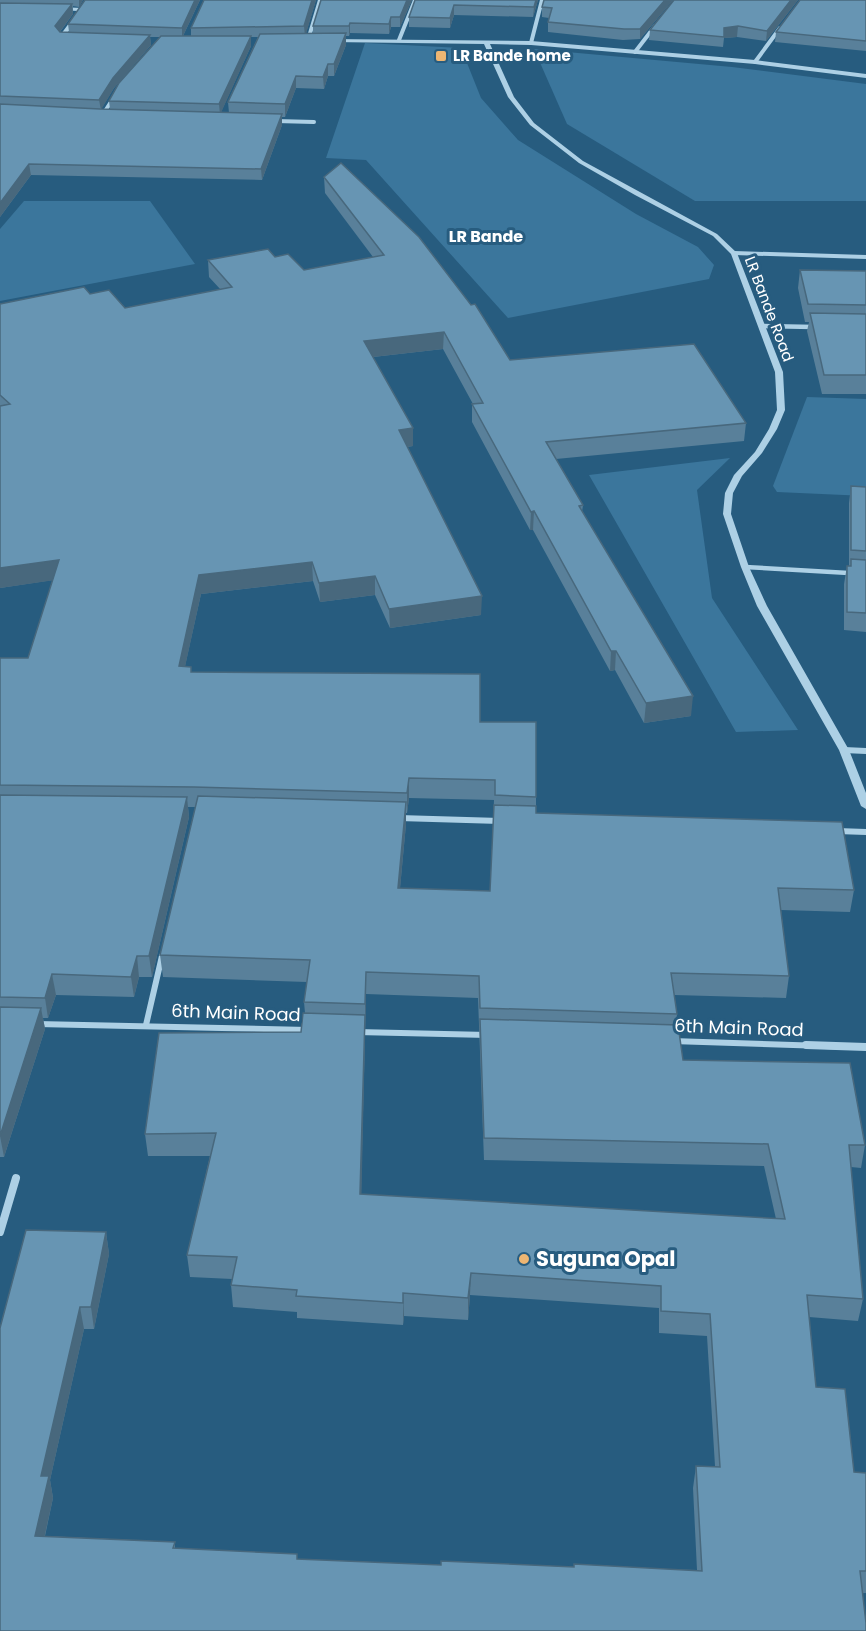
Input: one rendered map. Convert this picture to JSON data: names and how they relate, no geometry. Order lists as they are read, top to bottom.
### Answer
{
  "streets": {
    "street": ["LR Bande Road", "6th Main Road"]
  },
  "districts": ["LR Bande"],
  "places": {
    "transit": ["LR Bande home"],
    "other": ["Suguna Opal"]
  }
}
